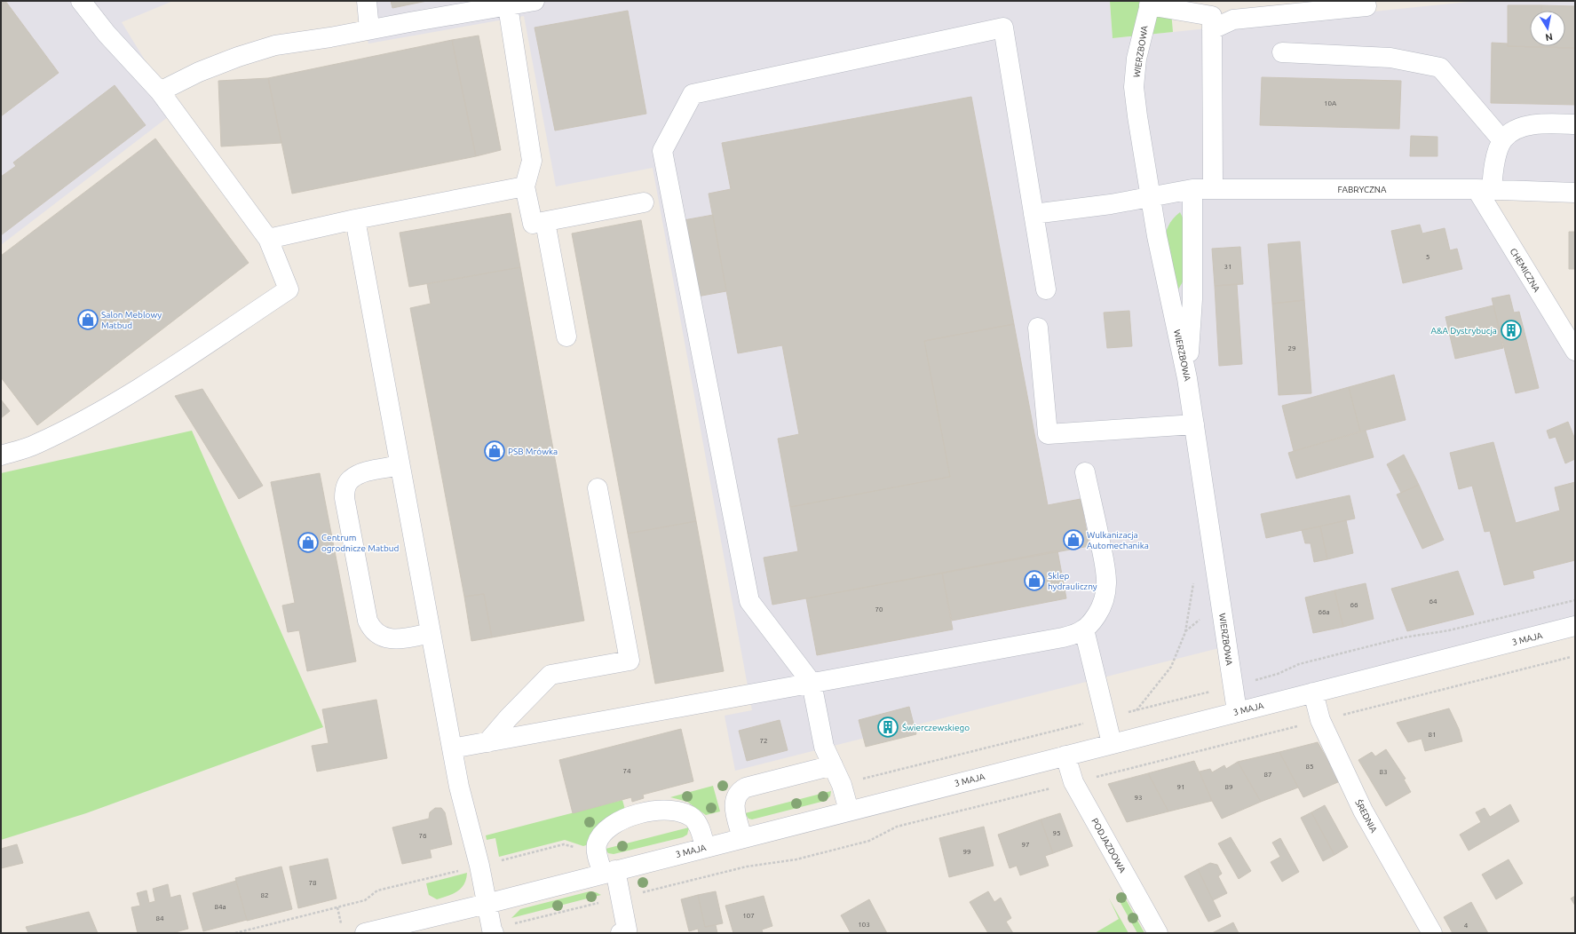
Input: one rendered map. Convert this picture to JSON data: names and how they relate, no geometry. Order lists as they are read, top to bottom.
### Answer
{
  "streets": {
    "street": [
      "WIERZBOWA",
      "FABRYCZNA",
      "CHEMICZNA",
      "3 MAJA",
      "ŚREDNIA",
      "PODJAZDOWA"
    ]
  },
  "crossings": [
    ["WIERZBOWA", "FABRYCZNA"],
    ["WIERZBOWA", "3 MAJA"],
    ["FABRYCZNA", "CHEMICZNA"],
    ["3 MAJA", "ŚREDNIA"],
    ["3 MAJA", "PODJAZDOWA"]
  ],
  "places": {
    "shop": [
      "Salon Meblowy Matbud",
      "PSB Mrówka",
      "Wulkanizacja Automechanika",
      "Centrum ogrodnicze Matbud",
      "Sklep hydrauliczny"
    ],
    "building": ["A&A Dystrybucja", "Świerczewskiego"]
  },
  "house_numbers": [
    "10A",
    "5",
    "31",
    "29",
    "64",
    "66",
    "70",
    "66a",
    "81",
    "72",
    "85",
    "74",
    "83",
    "87",
    "91",
    "89",
    "93",
    "95",
    "76",
    "97",
    "99",
    "78",
    "82",
    "84a",
    "107",
    "84",
    "103",
    "4"
  ],
  "north": "bottom"
}
